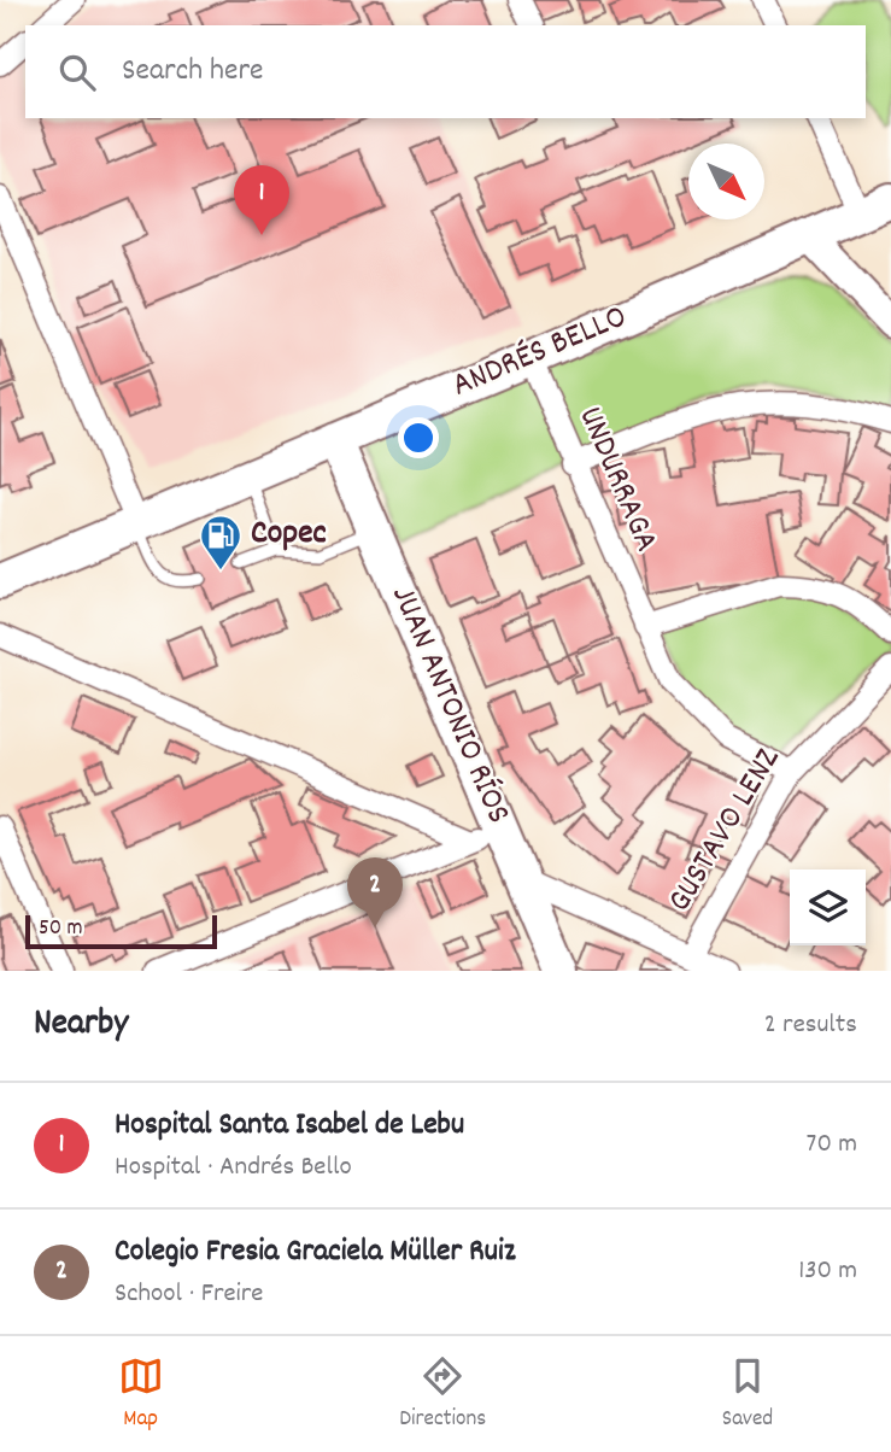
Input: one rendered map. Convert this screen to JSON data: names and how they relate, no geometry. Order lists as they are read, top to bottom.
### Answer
{
  "streets": {
    "main road": ["ANDRÉS BELLO", "JUAN ANTONIO RÍOS"],
    "street": ["UNDURRAGA", "GUSTAVO LENZ"]
  },
  "crossings": [
    ["ANDRÉS BELLO", "UNDURRAGA"],
    ["ANDRÉS BELLO", "JUAN ANTONIO RÍOS"],
    ["UNDURRAGA", "GUSTAVO LENZ"]
  ],
  "places": {
    "fuel station": ["Copec"]
  },
  "scale_bar": "50 m",
  "north": "bottom right",
  "page": {
    "search": "Search here",
    "pins": ["1", "2"],
    "scale": "50 m",
    "heading": ["Nearby", "2 results"],
    "list": [
      {
        "mark": "1",
        "name": "Hospital Santa Isabel de Lebu",
        "note": "Hospital · Andrés Bello",
        "value": "70 m"
      },
      {
        "mark": "2",
        "name": "Colegio Fresia Graciela Müller Ruiz",
        "note": "School · Freire",
        "value": "130 m"
      }
    ],
    "nav": ["Map", "Directions", "Saved"]
  }
}
